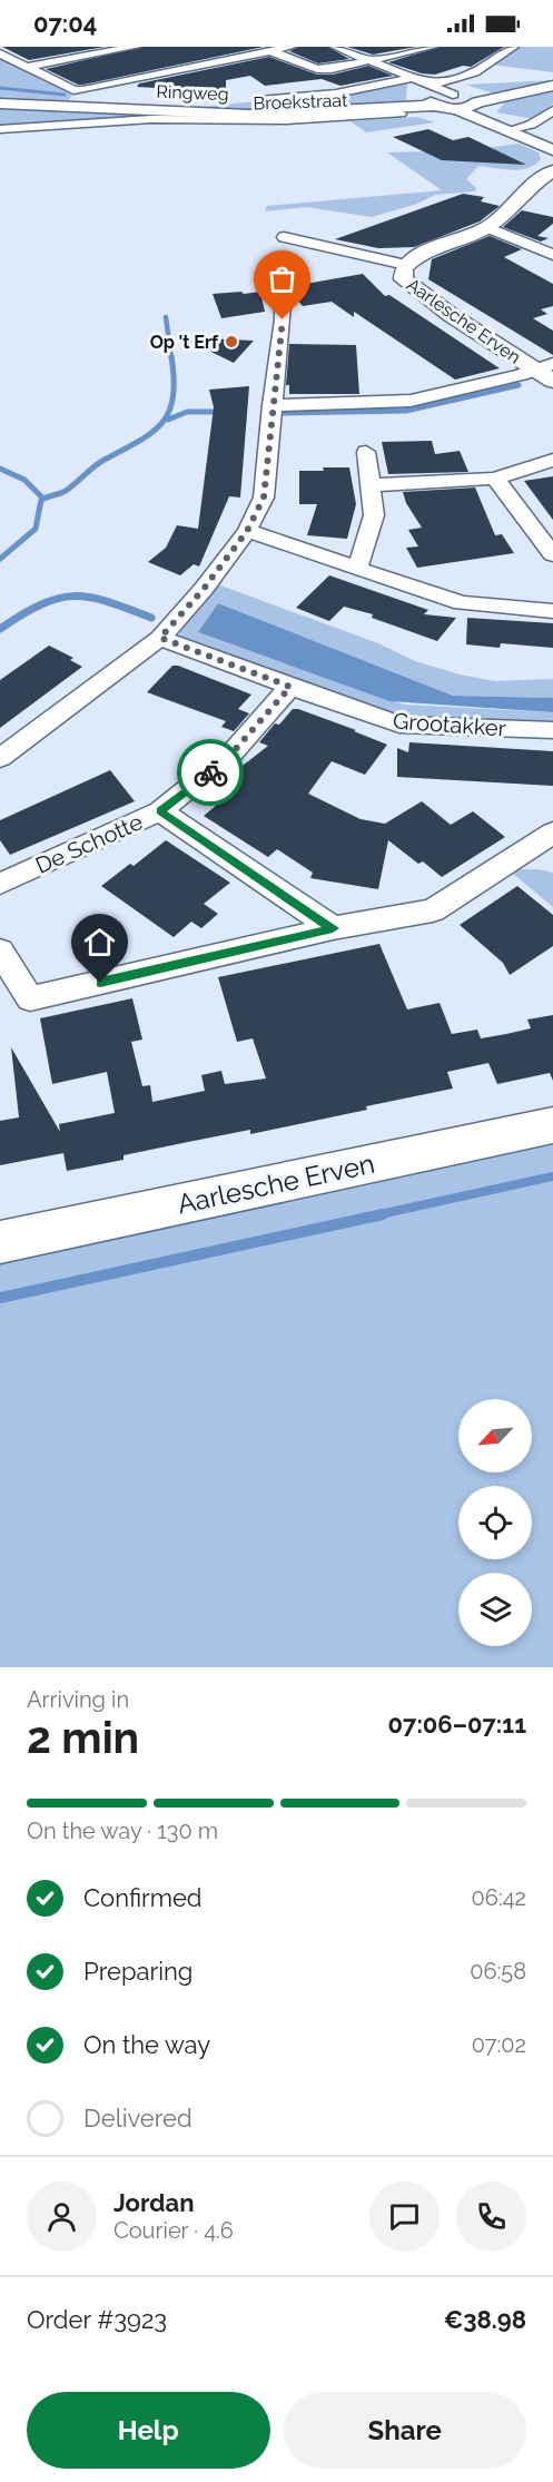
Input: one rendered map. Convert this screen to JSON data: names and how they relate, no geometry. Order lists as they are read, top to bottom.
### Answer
{
  "streets": {
    "main road": ["Ringweg"],
    "street": [
      "Broekstraat",
      "Aarlesche Erven",
      "Grootakker",
      "De Schotte"
    ]
  },
  "crossings": [
    ["Grootakker", "De Schotte"]
  ],
  "places": ["Op 't Erf"],
  "north": "bottom left",
  "page": {
    "status": "07:04",
    "heading": ["2 min", "Arriving in", "07:06–07:11"],
    "panel": [
      "Jordan",
      "Courier · 4.6",
      "Order #3923",
      "€38.98"
    ],
    "bar": "On the way · 130 m",
    "list": [
      ["Confirmed", "06:42"],
      ["Preparing", "06:58"],
      ["On the way", "07:02"],
      "Delivered"
    ],
    "buttons": ["Help", "Share"]
  }
}
